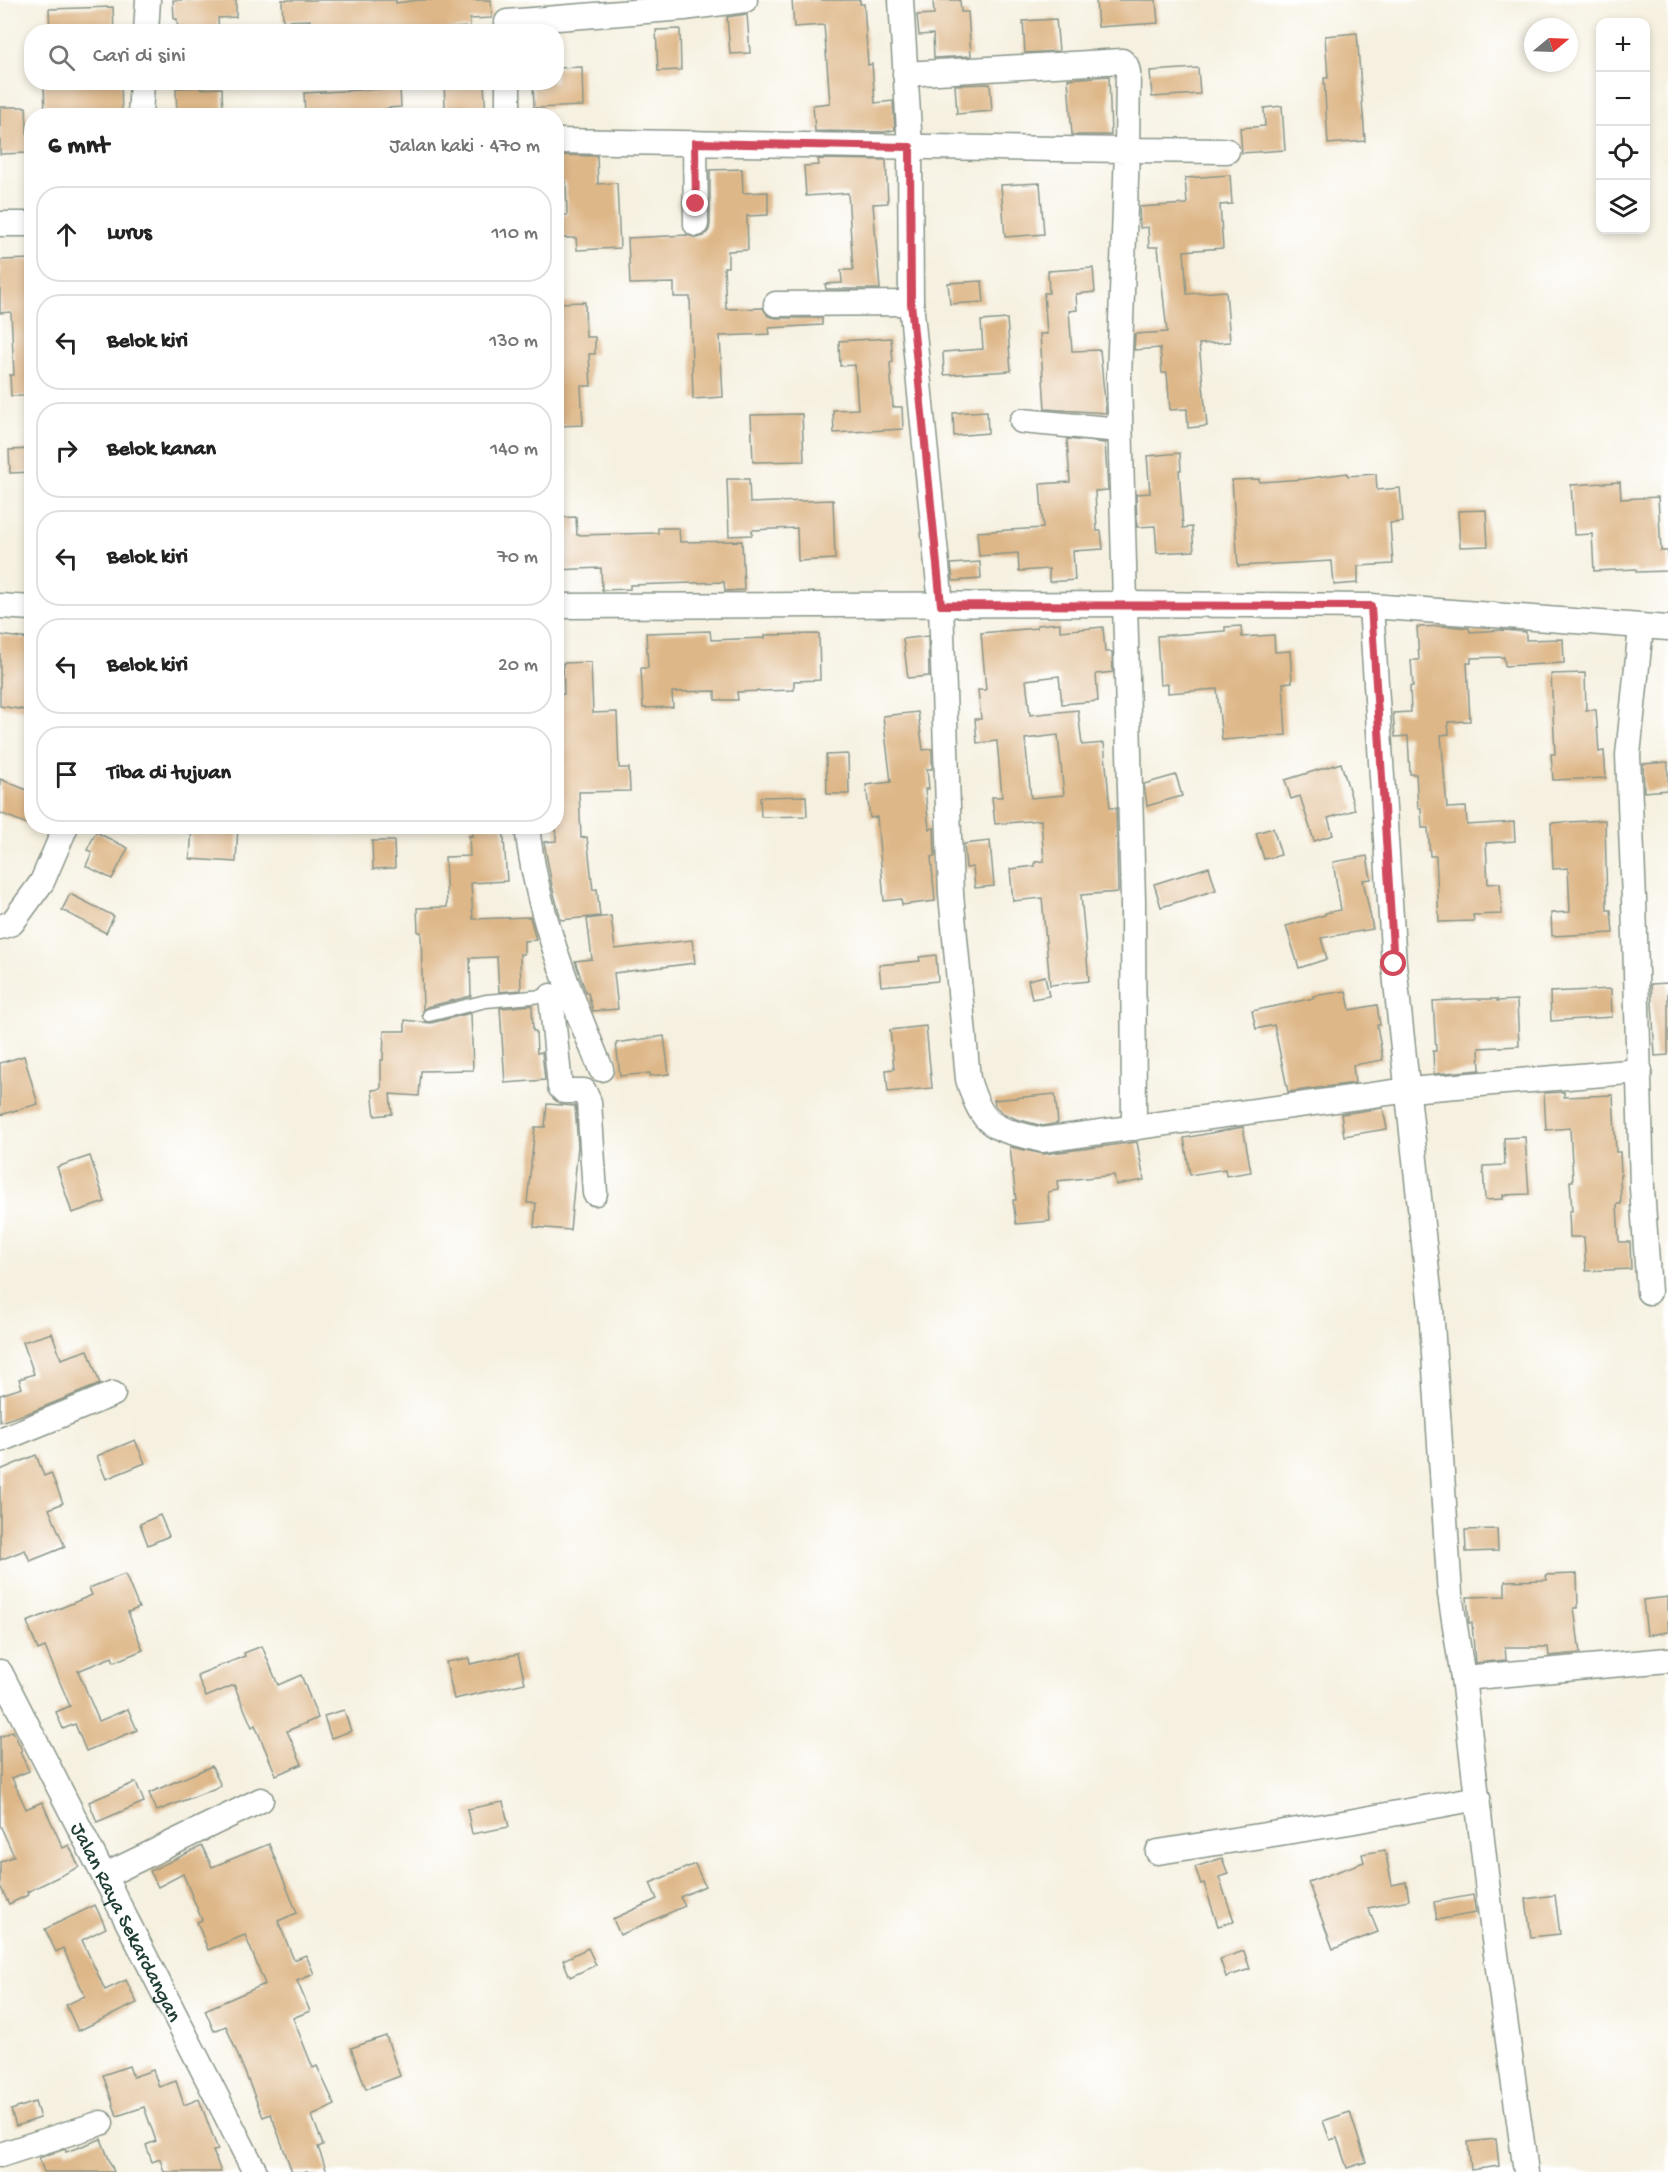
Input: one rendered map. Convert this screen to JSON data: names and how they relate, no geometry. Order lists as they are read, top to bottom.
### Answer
{
  "streets": {
    "street": ["Jalan Raya Sekardangan"]
  },
  "north": "right",
  "page": {
    "map_buttons": ["+", "−"],
    "search": "Cari di sini",
    "heading": ["6 mnt", "Jalan kaki · 470 m"],
    "list": [
      ["Lurus", "110 m"],
      ["Belok kiri", "130 m"],
      ["Belok kanan", "140 m"],
      ["Belok kiri", "70 m"],
      ["Belok kiri", "20 m"],
      "Tiba di tujuan"
    ]
  }
}
